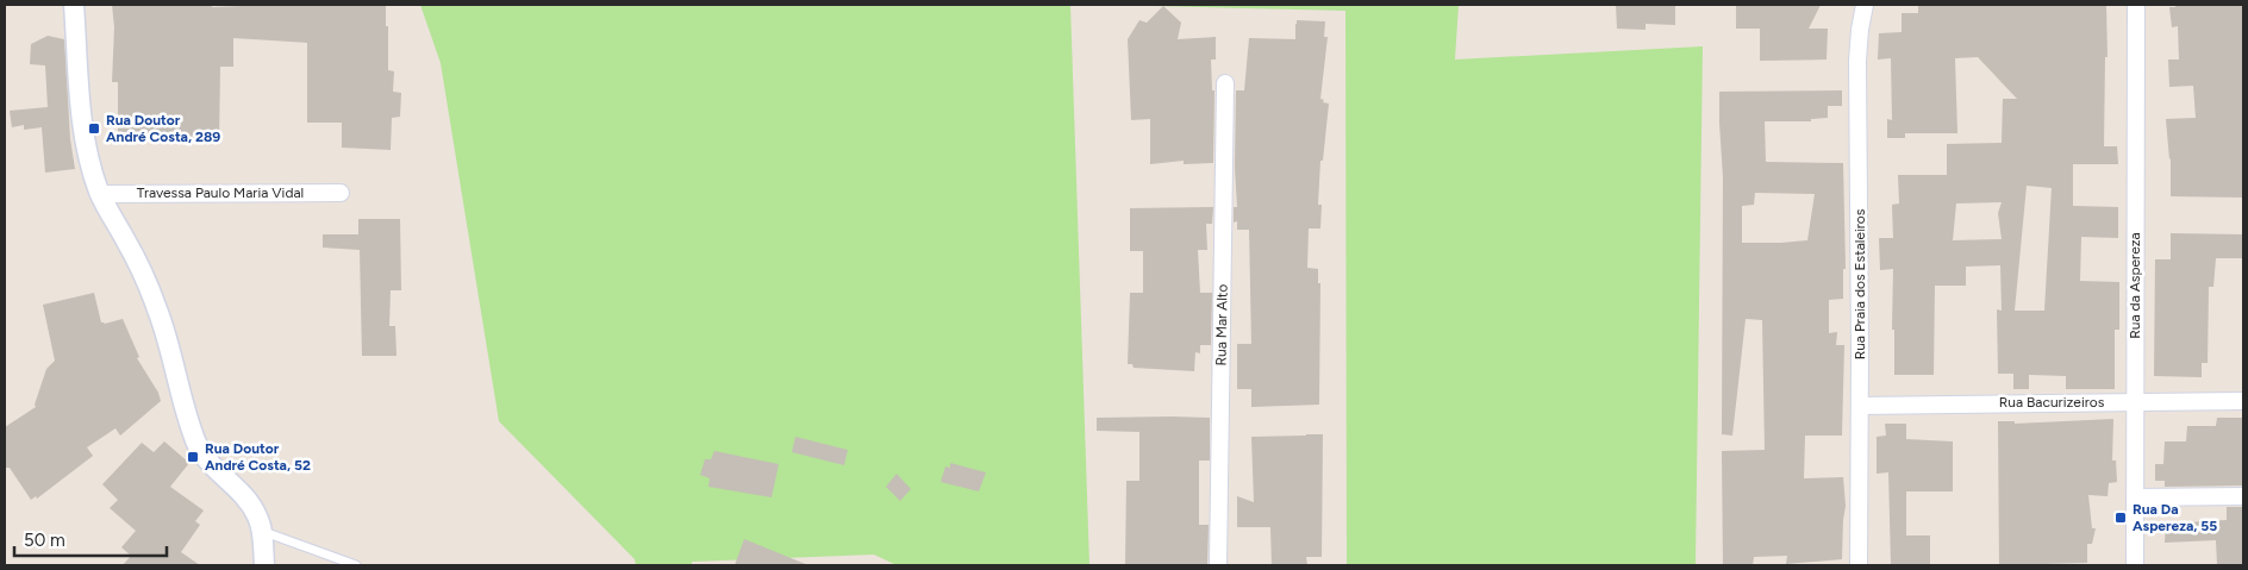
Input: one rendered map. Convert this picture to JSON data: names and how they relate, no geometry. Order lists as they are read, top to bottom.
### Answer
{
  "streets": {
    "street": [
      "Travessa Paulo Maria Vidal",
      "Rua Praia dos Estaleiros",
      "Rua da Aspereza",
      "Rua Mar Alto",
      "Rua Bacurizeiros"
    ]
  },
  "crossings": [
    ["Rua Praia dos Estaleiros", "Rua Bacurizeiros"],
    ["Rua da Aspereza", "Rua Bacurizeiros"]
  ],
  "places": {
    "transit": ["Rua Doutor André Costa, 289", "Rua Doutor André Costa, 52", "Rua Da Aspereza, 55"]
  },
  "scale_bar": "50 m"
}
